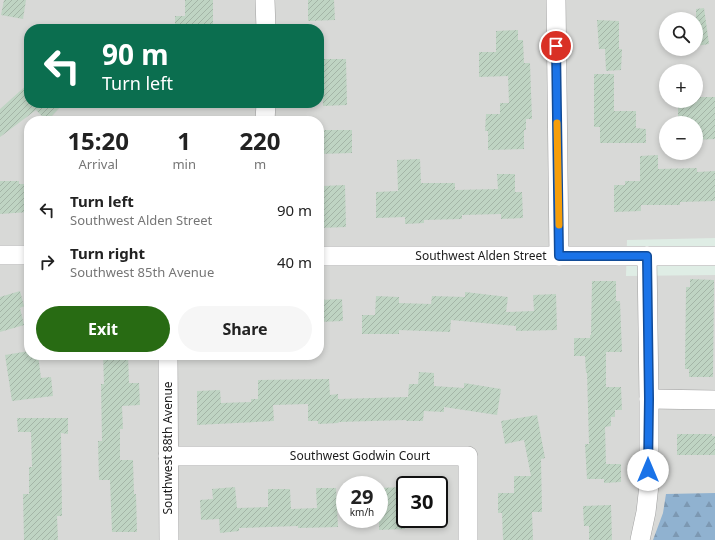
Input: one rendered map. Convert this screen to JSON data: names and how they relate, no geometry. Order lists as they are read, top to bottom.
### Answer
{
  "streets": {
    "street": ["Southwest Alden Street", "Southwest 88th Avenue", "Southwest Godwin Court"]
  },
  "crossings": [
    ["Southwest 88th Avenue", "Southwest Godwin Court"]
  ],
  "page": {
    "map_buttons": ["+", "−"],
    "turn": ["90 m", "Turn left"],
    "eta": [
      "15:20",
      "Arrival",
      "1",
      "min",
      "220",
      "m"
    ],
    "list": [
      {
        "name": "Turn left",
        "note": "Southwest Alden Street",
        "value": "90 m"
      },
      {
        "name": "Turn right",
        "note": "Southwest 85th Avenue",
        "value": "40 m"
      }
    ],
    "buttons": ["Exit", "Share"],
    "speed": "29 km/h",
    "limit": "30"
  }
}
